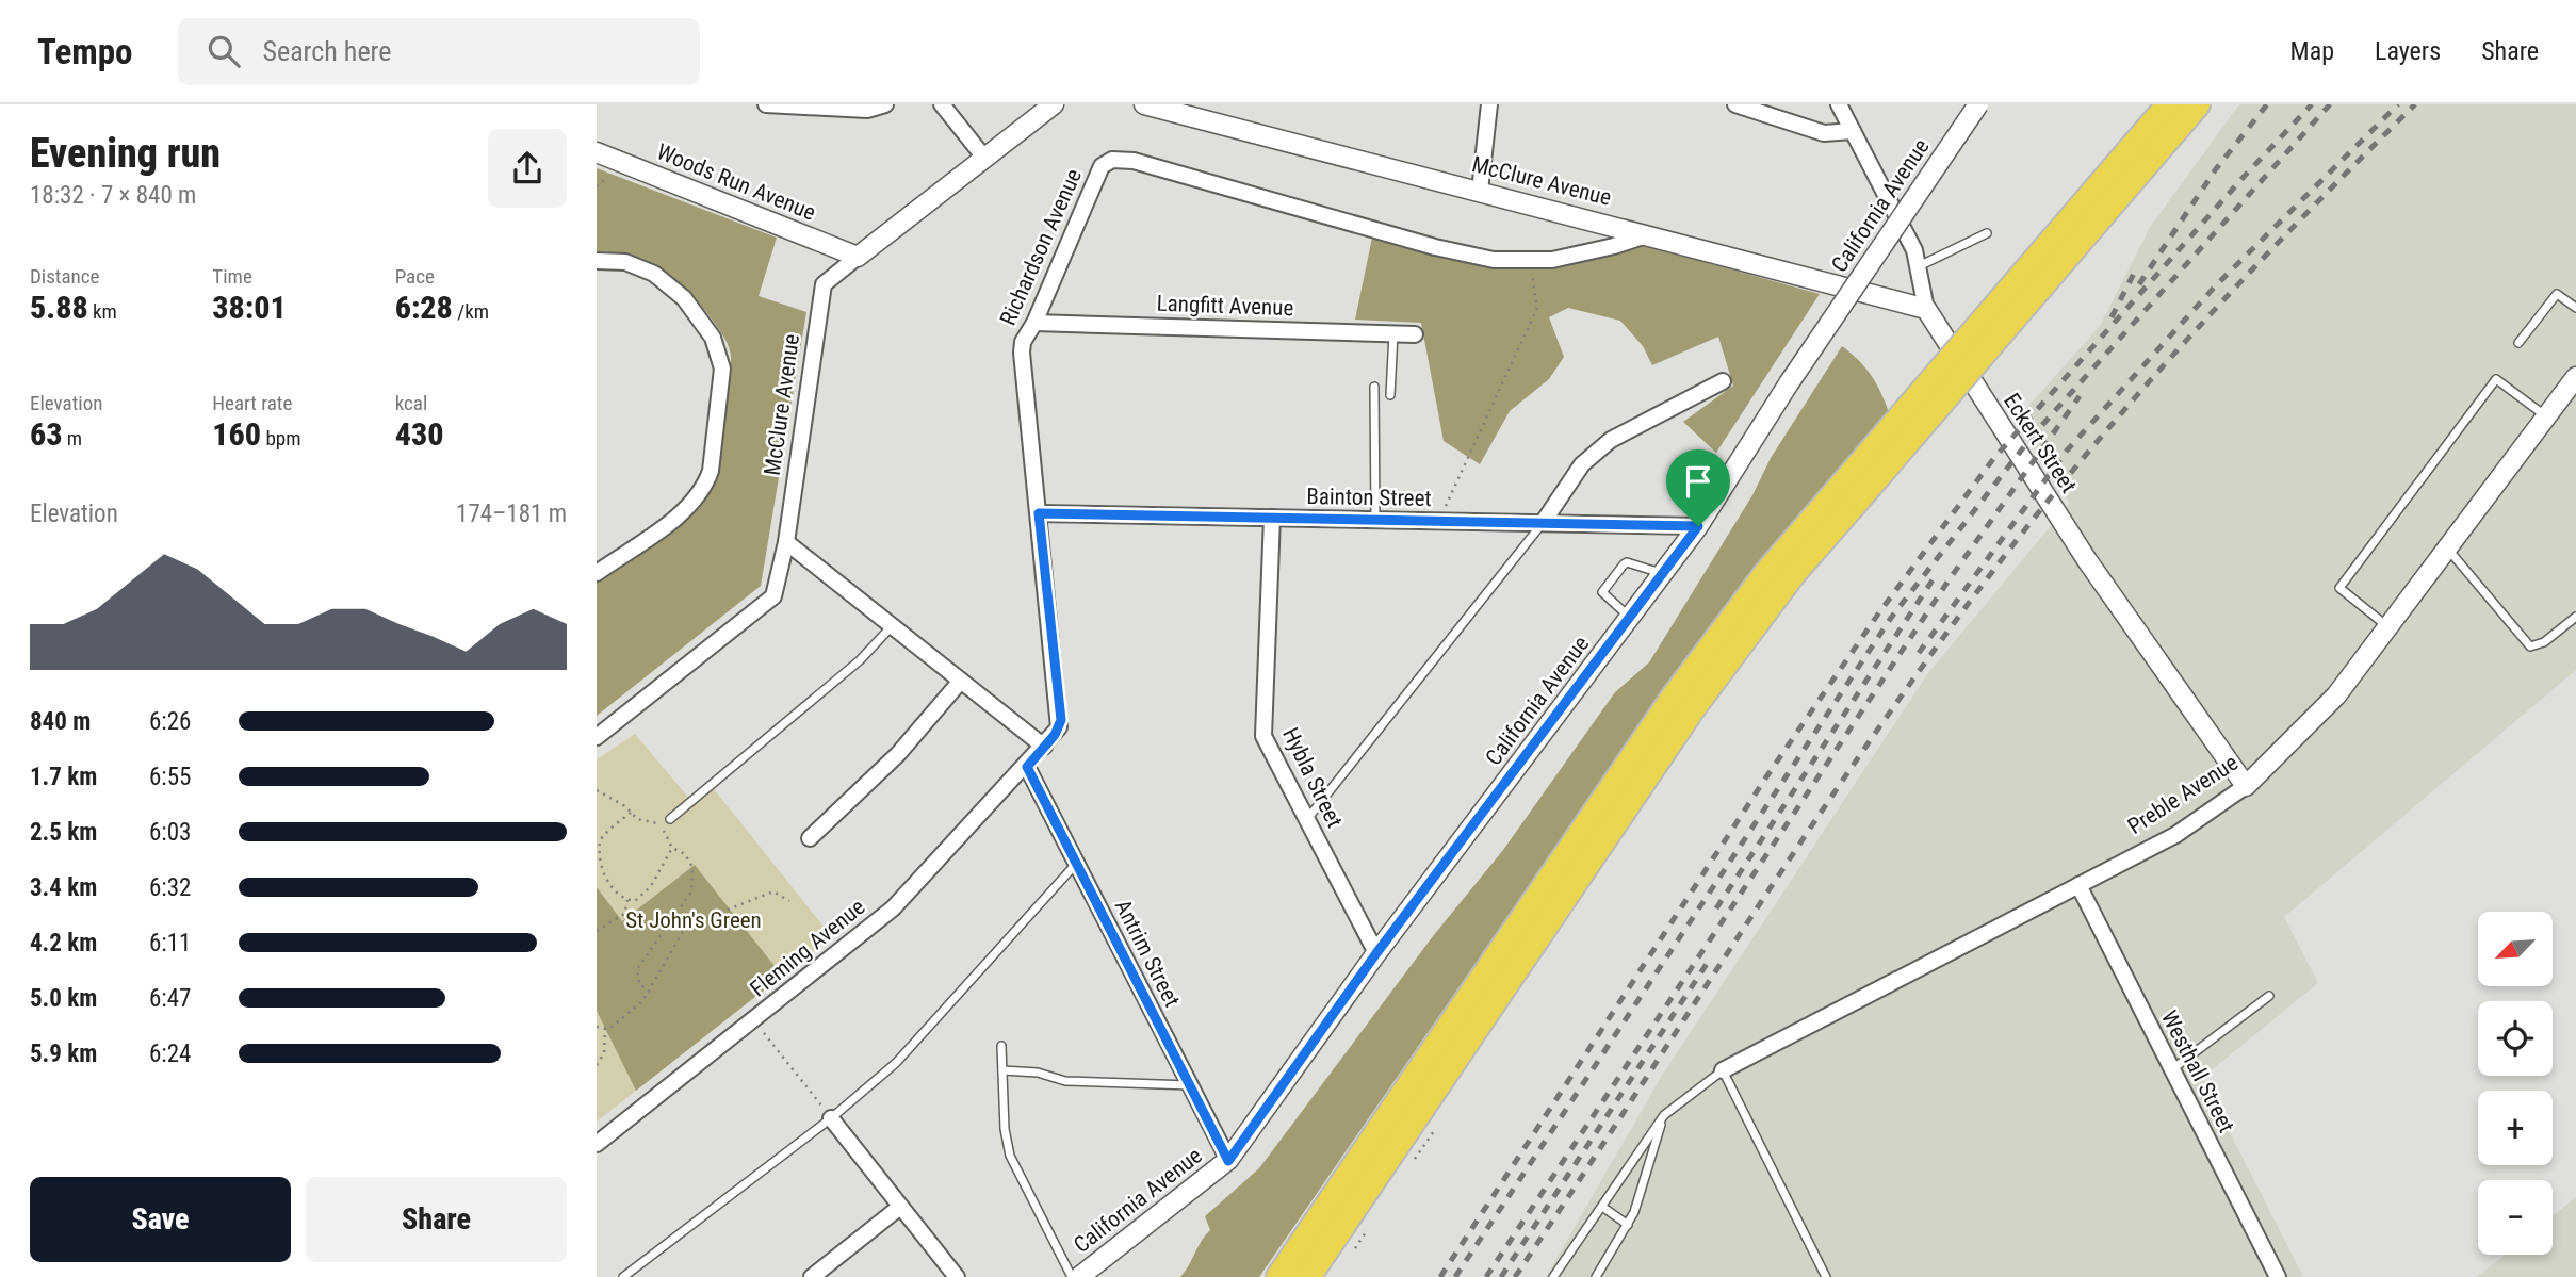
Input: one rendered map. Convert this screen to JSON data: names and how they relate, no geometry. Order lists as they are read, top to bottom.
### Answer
{
  "streets": {
    "street": [
      "McClure Avenue",
      "Woods Run Avenue",
      "California Avenue",
      "Richardson Avenue",
      "Langfitt Avenue",
      "Eckert Street",
      "Bainton Street",
      "Hybla Street",
      "Preble Avenue",
      "Fleming Avenue",
      "Antrim Street",
      "Westhall Street"
    ]
  },
  "crossings": [
    ["McClure Avenue", "Woods Run Avenue"],
    ["McClure Avenue", "Richardson Avenue"],
    ["McClure Avenue", "Eckert Street"],
    ["California Avenue", "Bainton Street"],
    ["California Avenue", "Hybla Street"],
    ["California Avenue", "Antrim Street"],
    ["Richardson Avenue", "Langfitt Avenue"],
    ["Richardson Avenue", "Bainton Street"],
    ["Richardson Avenue", "Fleming Avenue"],
    ["Richardson Avenue", "Antrim Street"],
    ["Eckert Street", "Preble Avenue"],
    ["Bainton Street", "Hybla Street"],
    ["Preble Avenue", "Westhall Street"],
    ["Fleming Avenue", "Antrim Street"]
  ],
  "parks": ["St John's Green"],
  "north": "bottom left",
  "page": {
    "header": "Tempo",
    "search": "Search here",
    "nav": ["Map", "Layers", "Share"],
    "heading": ["Evening run", "18:32 · 7 × 840 m"],
    "stats": [
      ["Distance", "5.88 km"],
      ["Time", "38:01"],
      ["Pace", "6:28 /km"],
      ["Elevation", "63 m"],
      ["Heart rate", "160 bpm"],
      ["kcal", "430"]
    ],
    "chart": ["Elevation", "174–181 m"],
    "list": [
      {
        "name": "840 m",
        "note": "6:26"
      },
      {
        "name": "1.7 km",
        "note": "6:55"
      },
      {
        "name": "2.5 km",
        "note": "6:03"
      },
      {
        "name": "3.4 km",
        "note": "6:32"
      },
      {
        "name": "4.2 km",
        "note": "6:11"
      },
      {
        "name": "5.0 km",
        "note": "6:47"
      },
      {
        "name": "5.9 km",
        "note": "6:24"
      }
    ],
    "map_buttons": ["+", "−"],
    "buttons": ["Save", "Share"]
  }
}
